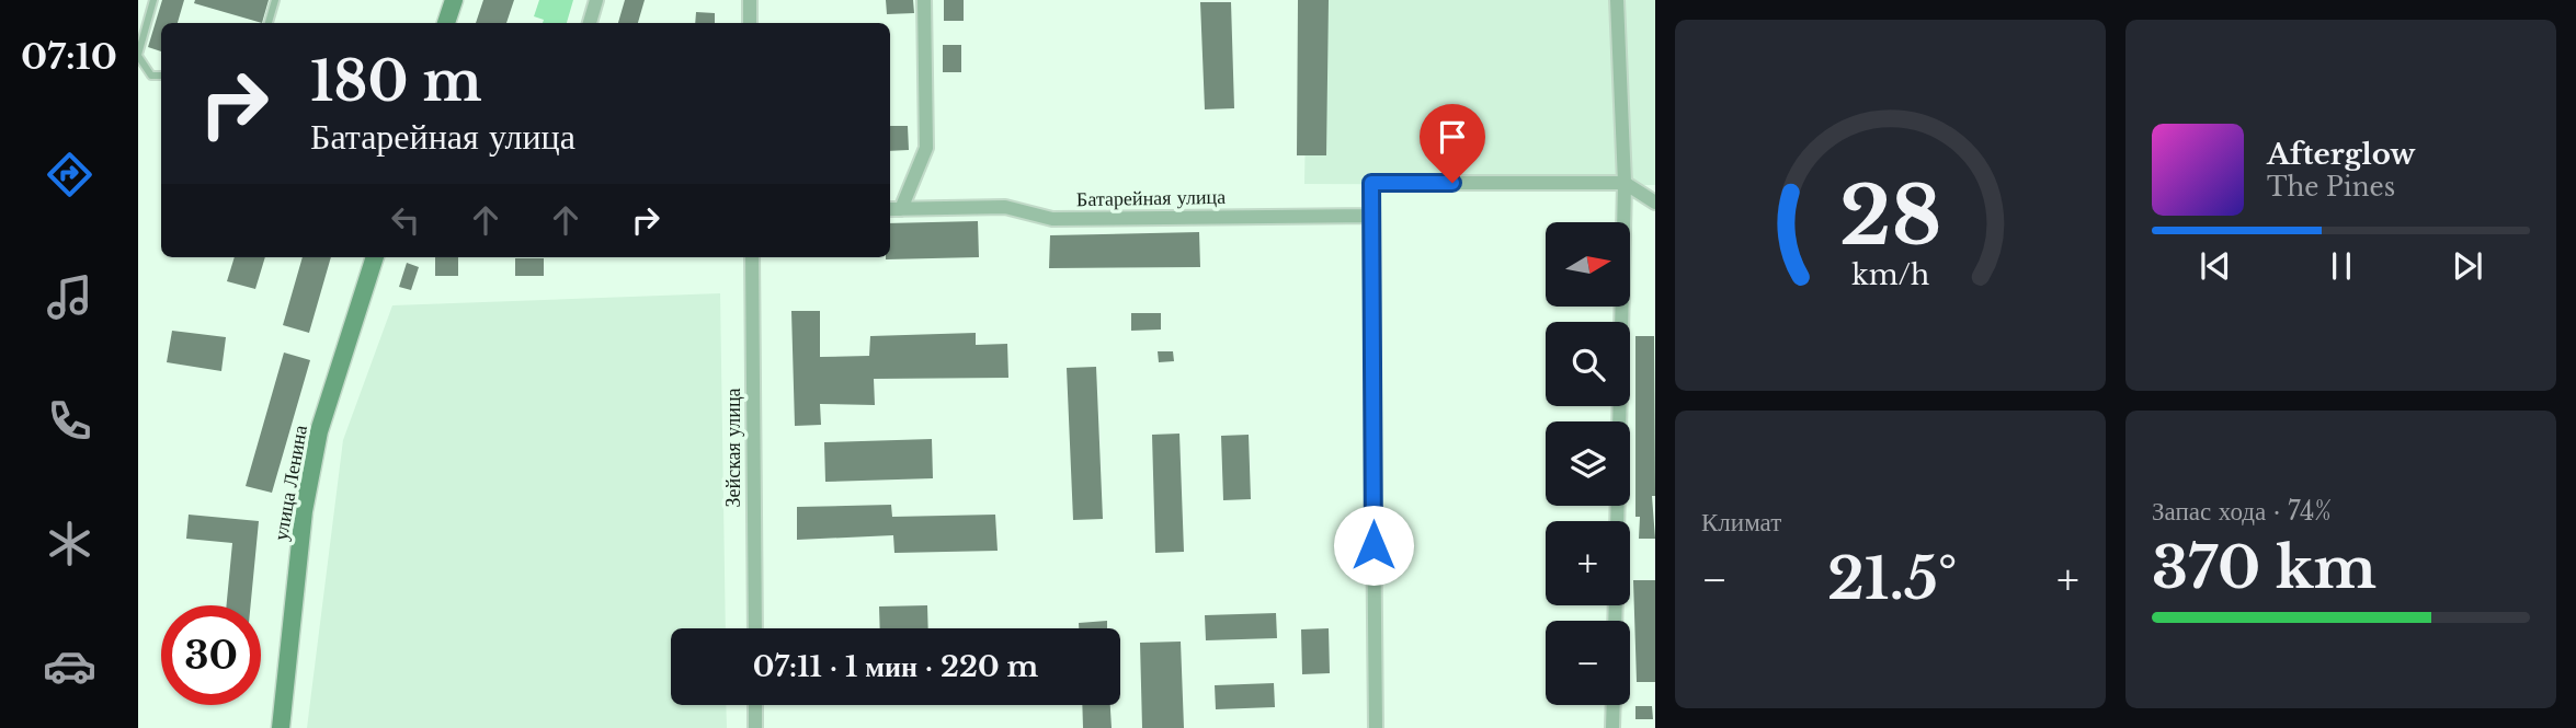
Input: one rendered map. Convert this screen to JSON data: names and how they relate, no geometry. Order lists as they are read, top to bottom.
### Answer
{
  "streets": {
    "main road": ["улица Ленина"],
    "street": ["Батарейная улица", "Зейская улица"]
  },
  "north": "right",
  "page": {
    "tabs": "07:10",
    "turn": ["180 m", "Батарейная улица"],
    "song": ["Afterglow", "The Pines"],
    "map_buttons": ["+", "−"],
    "tile": [
      "Климат",
      ["Запас хода · 74%", "370 km"]
    ],
    "heat": ["−", "21.5°", "+"],
    "limit": "30",
    "trip": "07:11 · 1 мин · 220 m",
    "gauge": ["28", "km/h"]
  }
}
